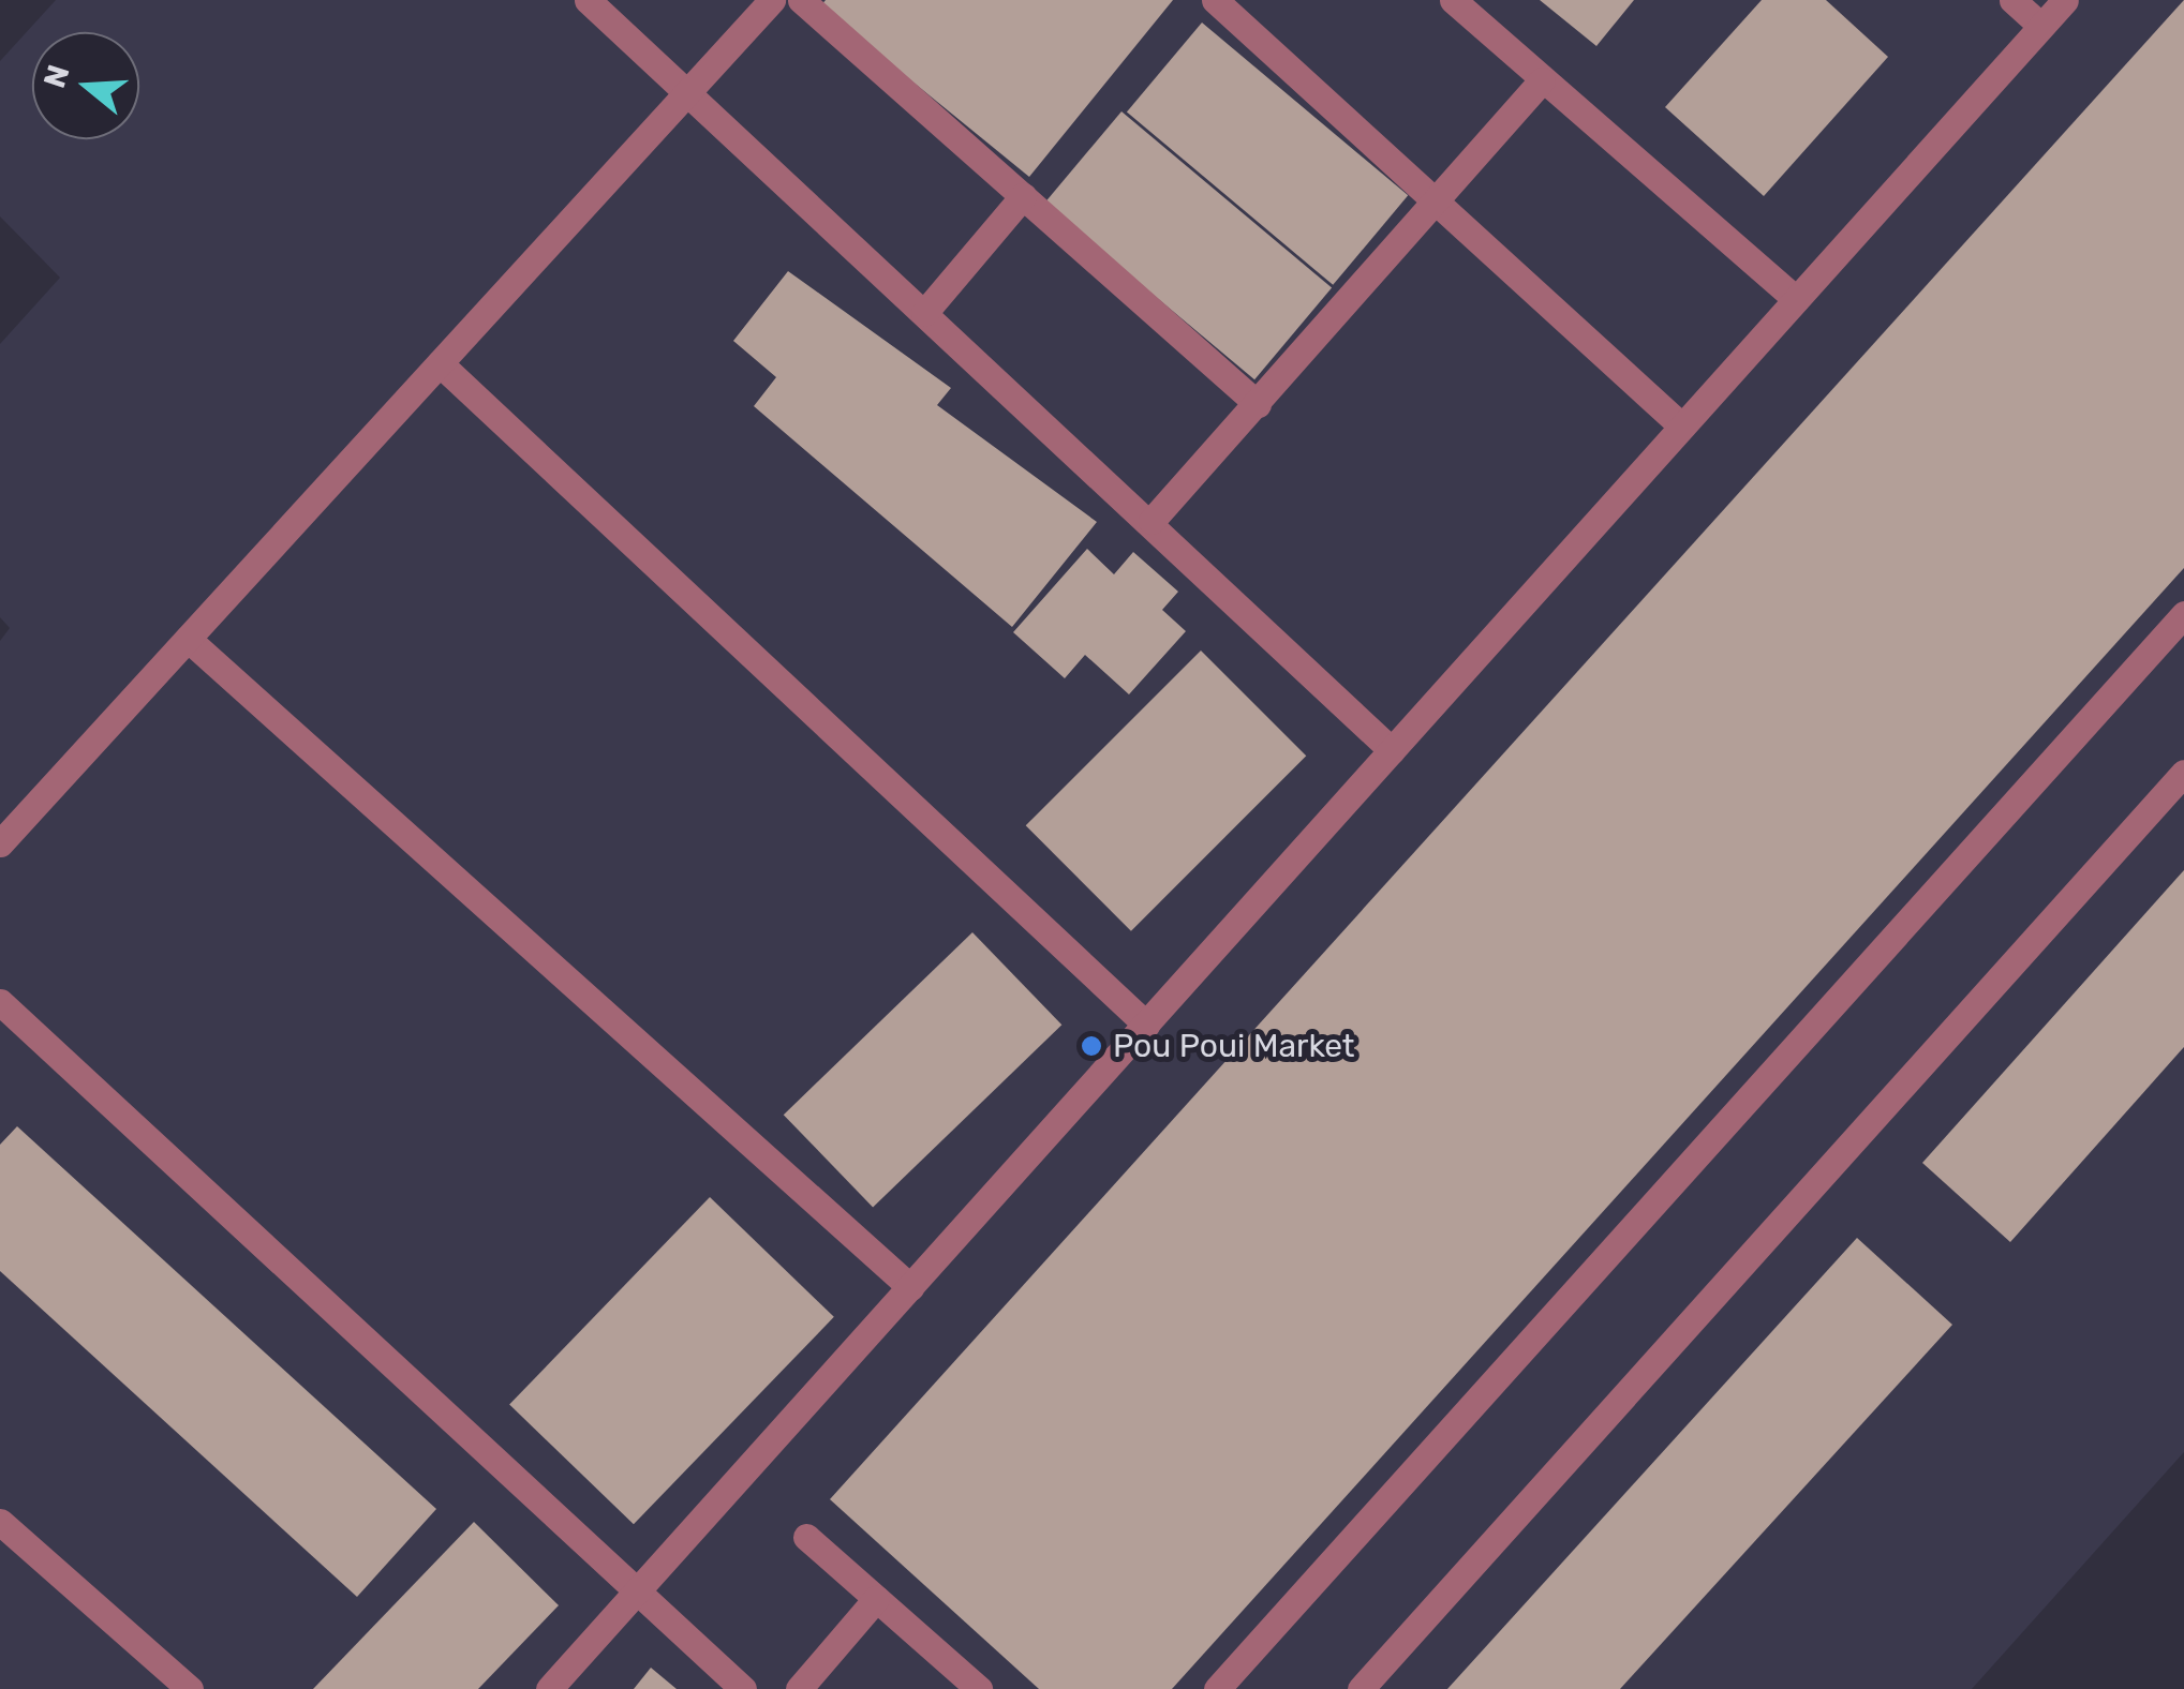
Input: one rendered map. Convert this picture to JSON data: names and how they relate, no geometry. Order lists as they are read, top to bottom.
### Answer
{
  "places": ["Pou Poui Market"],
  "north": "left"
}
